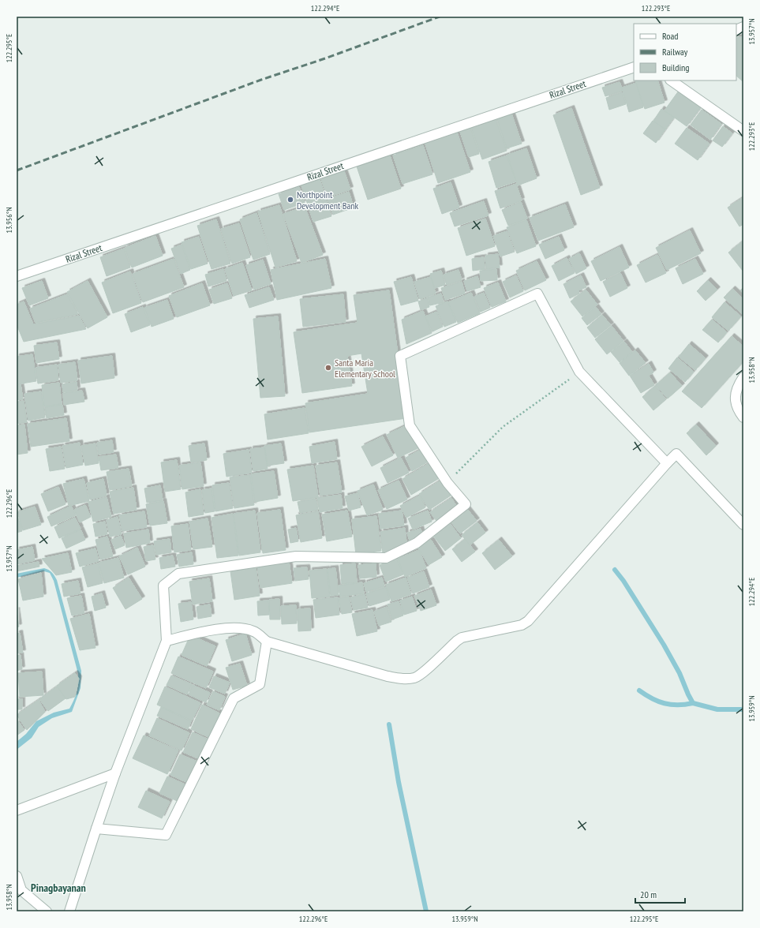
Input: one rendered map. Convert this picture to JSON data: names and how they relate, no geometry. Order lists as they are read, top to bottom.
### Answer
{
  "streets": {
    "street": ["Rizal Street"]
  },
  "districts": ["Pinagbayanan"],
  "places": ["Northpoint Development Bank", "Santa Maria Elementary School"],
  "legend": ["Road", "Railway", "Building"],
  "scale_bar": "20 m",
  "coordinates": [
    "122.294°E",
    "122.293°E",
    "13.957°N",
    "122.295°E",
    "13.956°N",
    "13.958°N",
    "122.296°E",
    "13.959°N"
  ]
}
